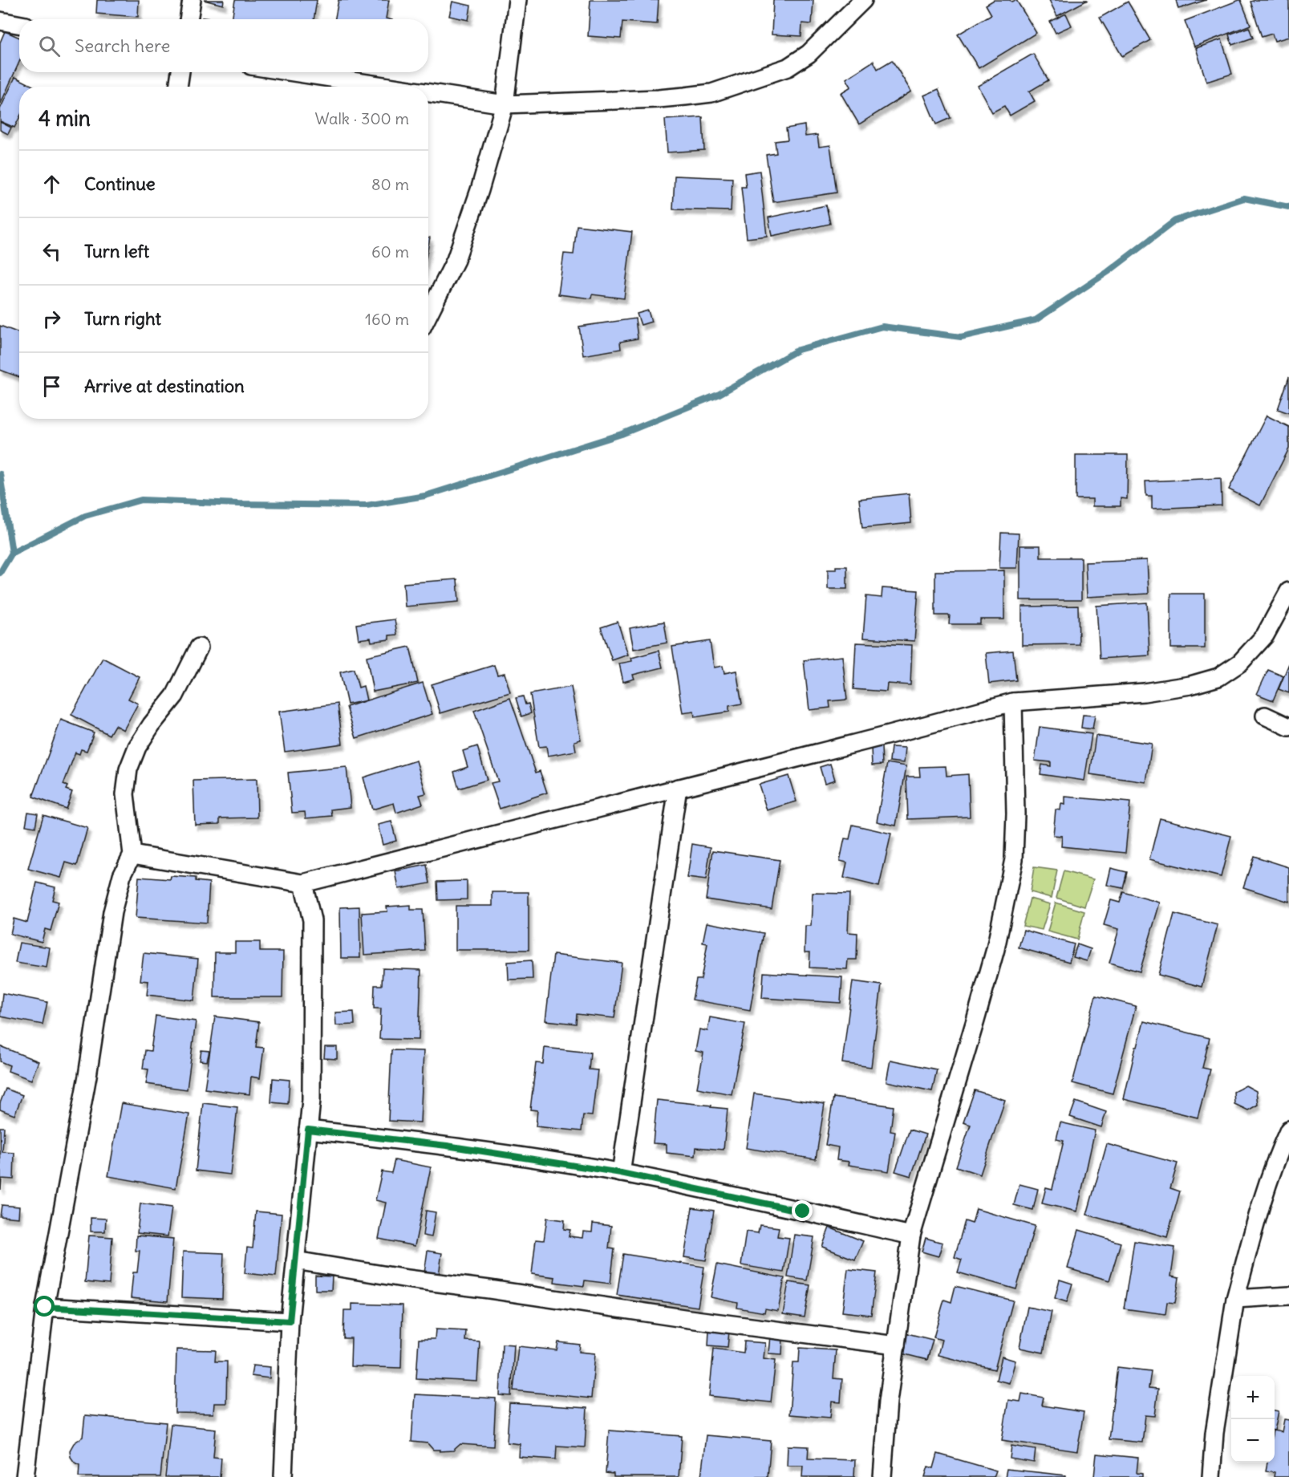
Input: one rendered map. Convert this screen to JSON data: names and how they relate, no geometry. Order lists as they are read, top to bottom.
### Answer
{
  "page": {
    "search": "Search here",
    "heading": ["4 min", "Walk · 300 m"],
    "list": [
      ["Continue", "80 m"],
      ["Turn left", "60 m"],
      ["Turn right", "160 m"],
      "Arrive at destination"
    ],
    "map_buttons": ["+", "−"]
  }
}
